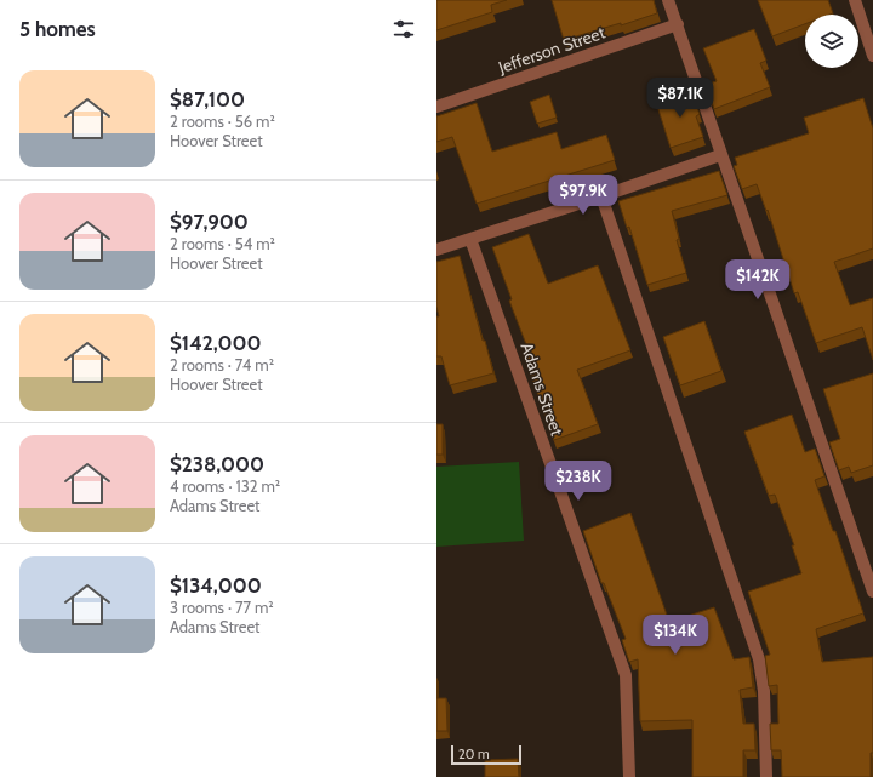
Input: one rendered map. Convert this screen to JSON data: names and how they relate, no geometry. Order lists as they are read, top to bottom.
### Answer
{
  "streets": {
    "street": ["Jefferson Street", "Adams Street"]
  },
  "scale_bar": "20 m",
  "page": {
    "heading": "5 homes",
    "list": [
      {
        "name": "$87,100",
        "note": "2 rooms · 56 m² · Hoover Street"
      },
      {
        "name": "$97,900",
        "note": "2 rooms · 54 m² · Hoover Street"
      },
      {
        "name": "$142,000",
        "note": "2 rooms · 74 m² · Hoover Street"
      },
      {
        "name": "$238,000",
        "note": "4 rooms · 132 m² · Adams Street"
      },
      {
        "name": "$134,000",
        "note": "3 rooms · 77 m² · Adams Street"
      }
    ],
    "price": [
      "$87.1K",
      "$97.9K",
      "$142K",
      "$238K",
      "$134K"
    ],
    "scale": "20 m"
  }
}
